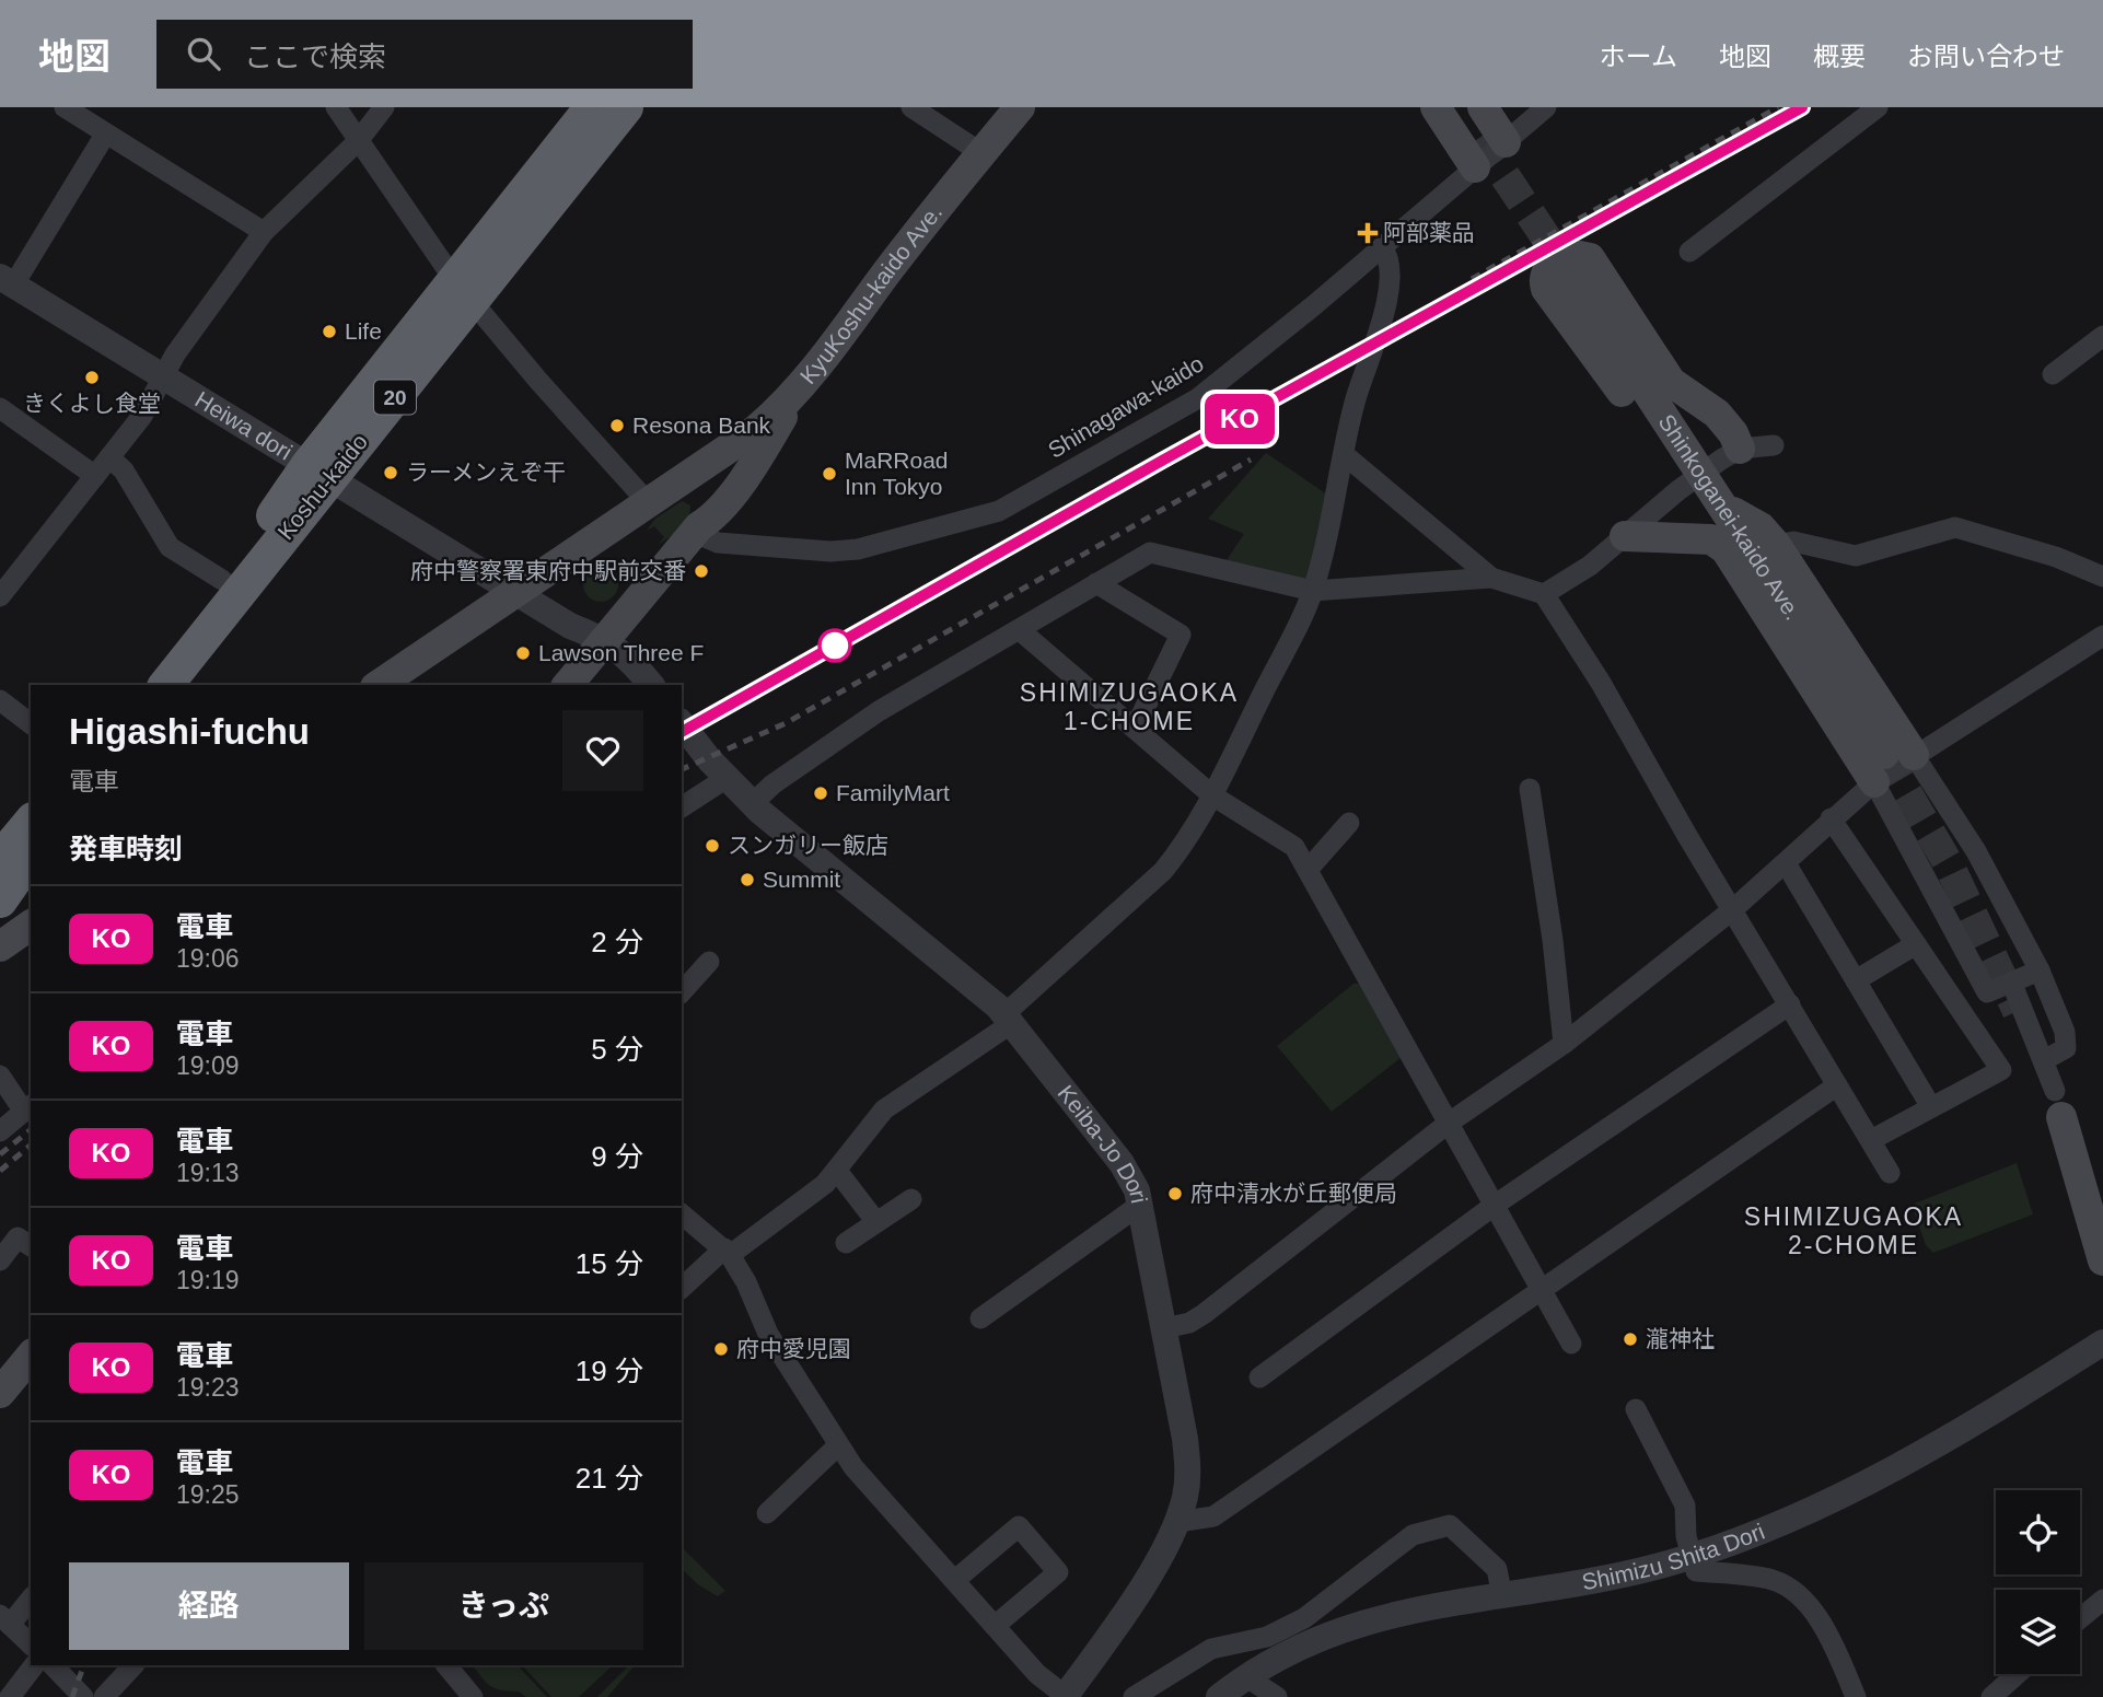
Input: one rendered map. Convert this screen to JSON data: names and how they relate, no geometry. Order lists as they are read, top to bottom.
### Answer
{
  "streets": {
    "highway": ["20", "Koshu-kaido"],
    "main road": ["KyuKoshu-kaido Ave.", "Shinkoganei-kaido Ave."],
    "street": [
      "Shinagawa-kaido",
      "Heiwa dori",
      "Keiba-Jo Dori",
      "Shimizu Shita Dori"
    ]
  },
  "crossings": [
    ["KyuKoshu-kaido Ave.", "Heiwa dori"],
    ["Heiwa dori", "Koshu-kaido"]
  ],
  "districts": ["SHIMIZUGAOKA 1-CHOME", "SHIMIZUGAOKA 2-CHOME"],
  "places": {
    "health": ["阿部薬品"],
    "other": [
      "Life",
      "きくよし食堂",
      "Resona Bank",
      "ラーメンえぞ干",
      "MaRRoad Inn Tokyo",
      "府中警察署東府中駅前交番",
      "Lawson Three F",
      "FamilyMart",
      "スンガリー飯店",
      "Summit",
      "府中清水が丘郵便局",
      "瀧神社",
      "府中愛児園"
    ]
  },
  "page": {
    "header": "地図",
    "search": "ここで検索",
    "nav": [
      "ホーム",
      "地図",
      "概要",
      "お問い合わせ"
    ],
    "on_map": "KO",
    "heading": [
      ["Higashi-fuchu", "電車"],
      "発車時刻"
    ],
    "list": [
      {
        "mark": "KO",
        "name": "電車",
        "note": "19:06",
        "value": "2 分"
      },
      {
        "mark": "KO",
        "name": "電車",
        "note": "19:09",
        "value": "5 分"
      },
      {
        "mark": "KO",
        "name": "電車",
        "note": "19:13",
        "value": "9 分"
      },
      {
        "mark": "KO",
        "name": "電車",
        "note": "19:19",
        "value": "15 分"
      },
      {
        "mark": "KO",
        "name": "電車",
        "note": "19:23",
        "value": "19 分"
      },
      {
        "mark": "KO",
        "name": "電車",
        "note": "19:25",
        "value": "21 分"
      }
    ],
    "buttons": ["経路", "きっぷ"]
  }
}
